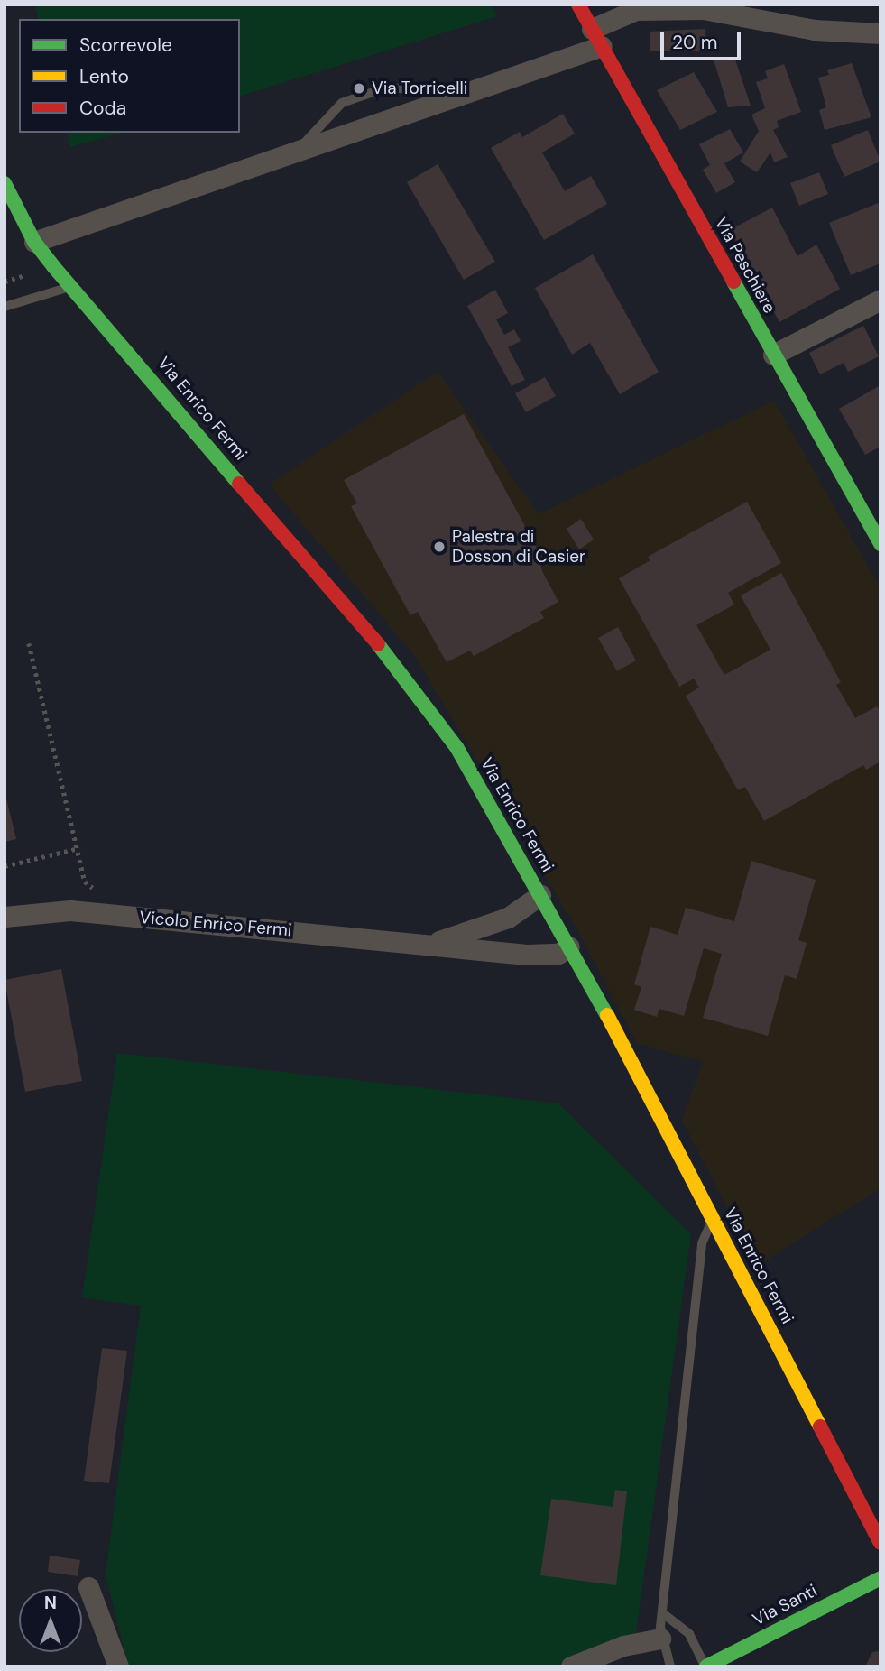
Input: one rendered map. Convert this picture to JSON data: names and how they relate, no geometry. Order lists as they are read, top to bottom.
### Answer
{
  "streets": {
    "street": [
      "Via Peschiere",
      "Via Enrico Fermi",
      "Vicolo Enrico Fermi",
      "Via Santi"
    ]
  },
  "crossings": [
    ["Via Enrico Fermi", "Vicolo Enrico Fermi"]
  ],
  "places": ["Via Torricelli", "Palestra di Dosson di Casier"],
  "legend": ["Scorrevole", "Lento", "Coda"],
  "scale_bar": "20 m",
  "north": "top"
}
